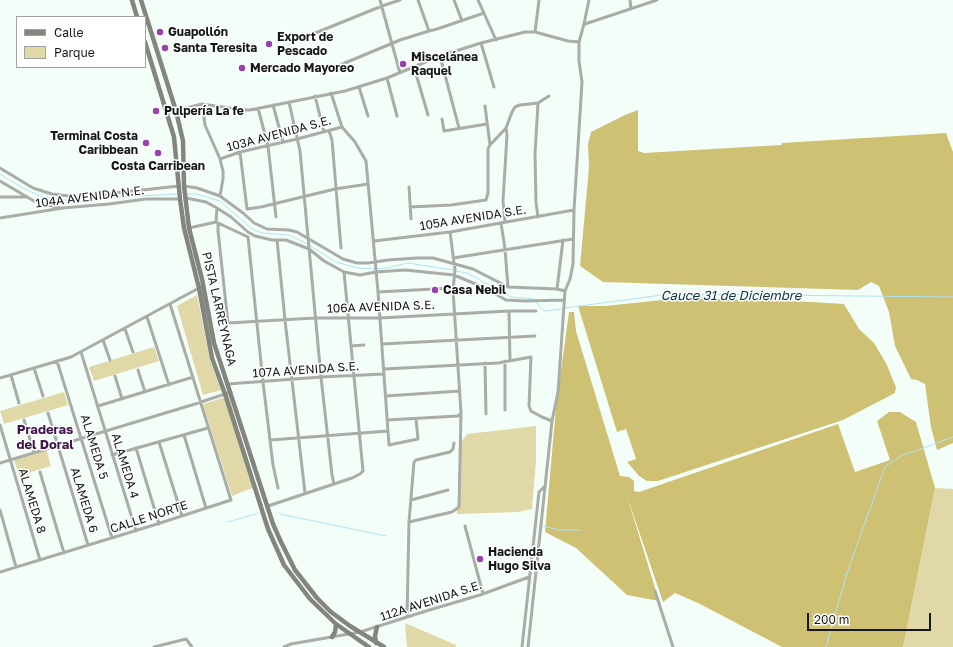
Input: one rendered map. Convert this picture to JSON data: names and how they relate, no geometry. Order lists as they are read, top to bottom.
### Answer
{
  "streets": {
    "main road": ["PISTA LARREYNAGA"],
    "street": [
      "103A AVENIDA S.E.",
      "104A AVENIDA N.E.",
      "105A AVENIDA S.E.",
      "106A AVENIDA S.E.",
      "107A AVENIDA S.E.",
      "ALAMEDA 5",
      "ALAMEDA 4",
      "ALAMEDA 6",
      "ALAMEDA 8",
      "CALLE NORTE",
      "112A AVENIDA S.E."
    ]
  },
  "crossings": [
    ["104A AVENIDA N.E.", "PISTA LARREYNAGA"],
    ["PISTA LARREYNAGA", "107A AVENIDA S.E."],
    ["PISTA LARREYNAGA", "112A AVENIDA S.E."],
    ["ALAMEDA 5", "CALLE NORTE"],
    ["ALAMEDA 4", "CALLE NORTE"],
    ["ALAMEDA 6", "CALLE NORTE"],
    ["ALAMEDA 8", "CALLE NORTE"]
  ],
  "districts": ["Praderas del Doral"],
  "water": ["Cauce 31 de Diciembre"],
  "places": [
    "Guapollón",
    "Export de Pescado",
    "Santa Teresita",
    "Miscelánea Raquel",
    "Mercado Mayoreo",
    "Pulpería La fe",
    "Terminal Costa Caribbean",
    "Costa Carribean",
    "Casa Nebil",
    "Hacienda Hugo Silva"
  ],
  "legend": ["Calle", "Parque"],
  "scale_bar": "200 m"
}
